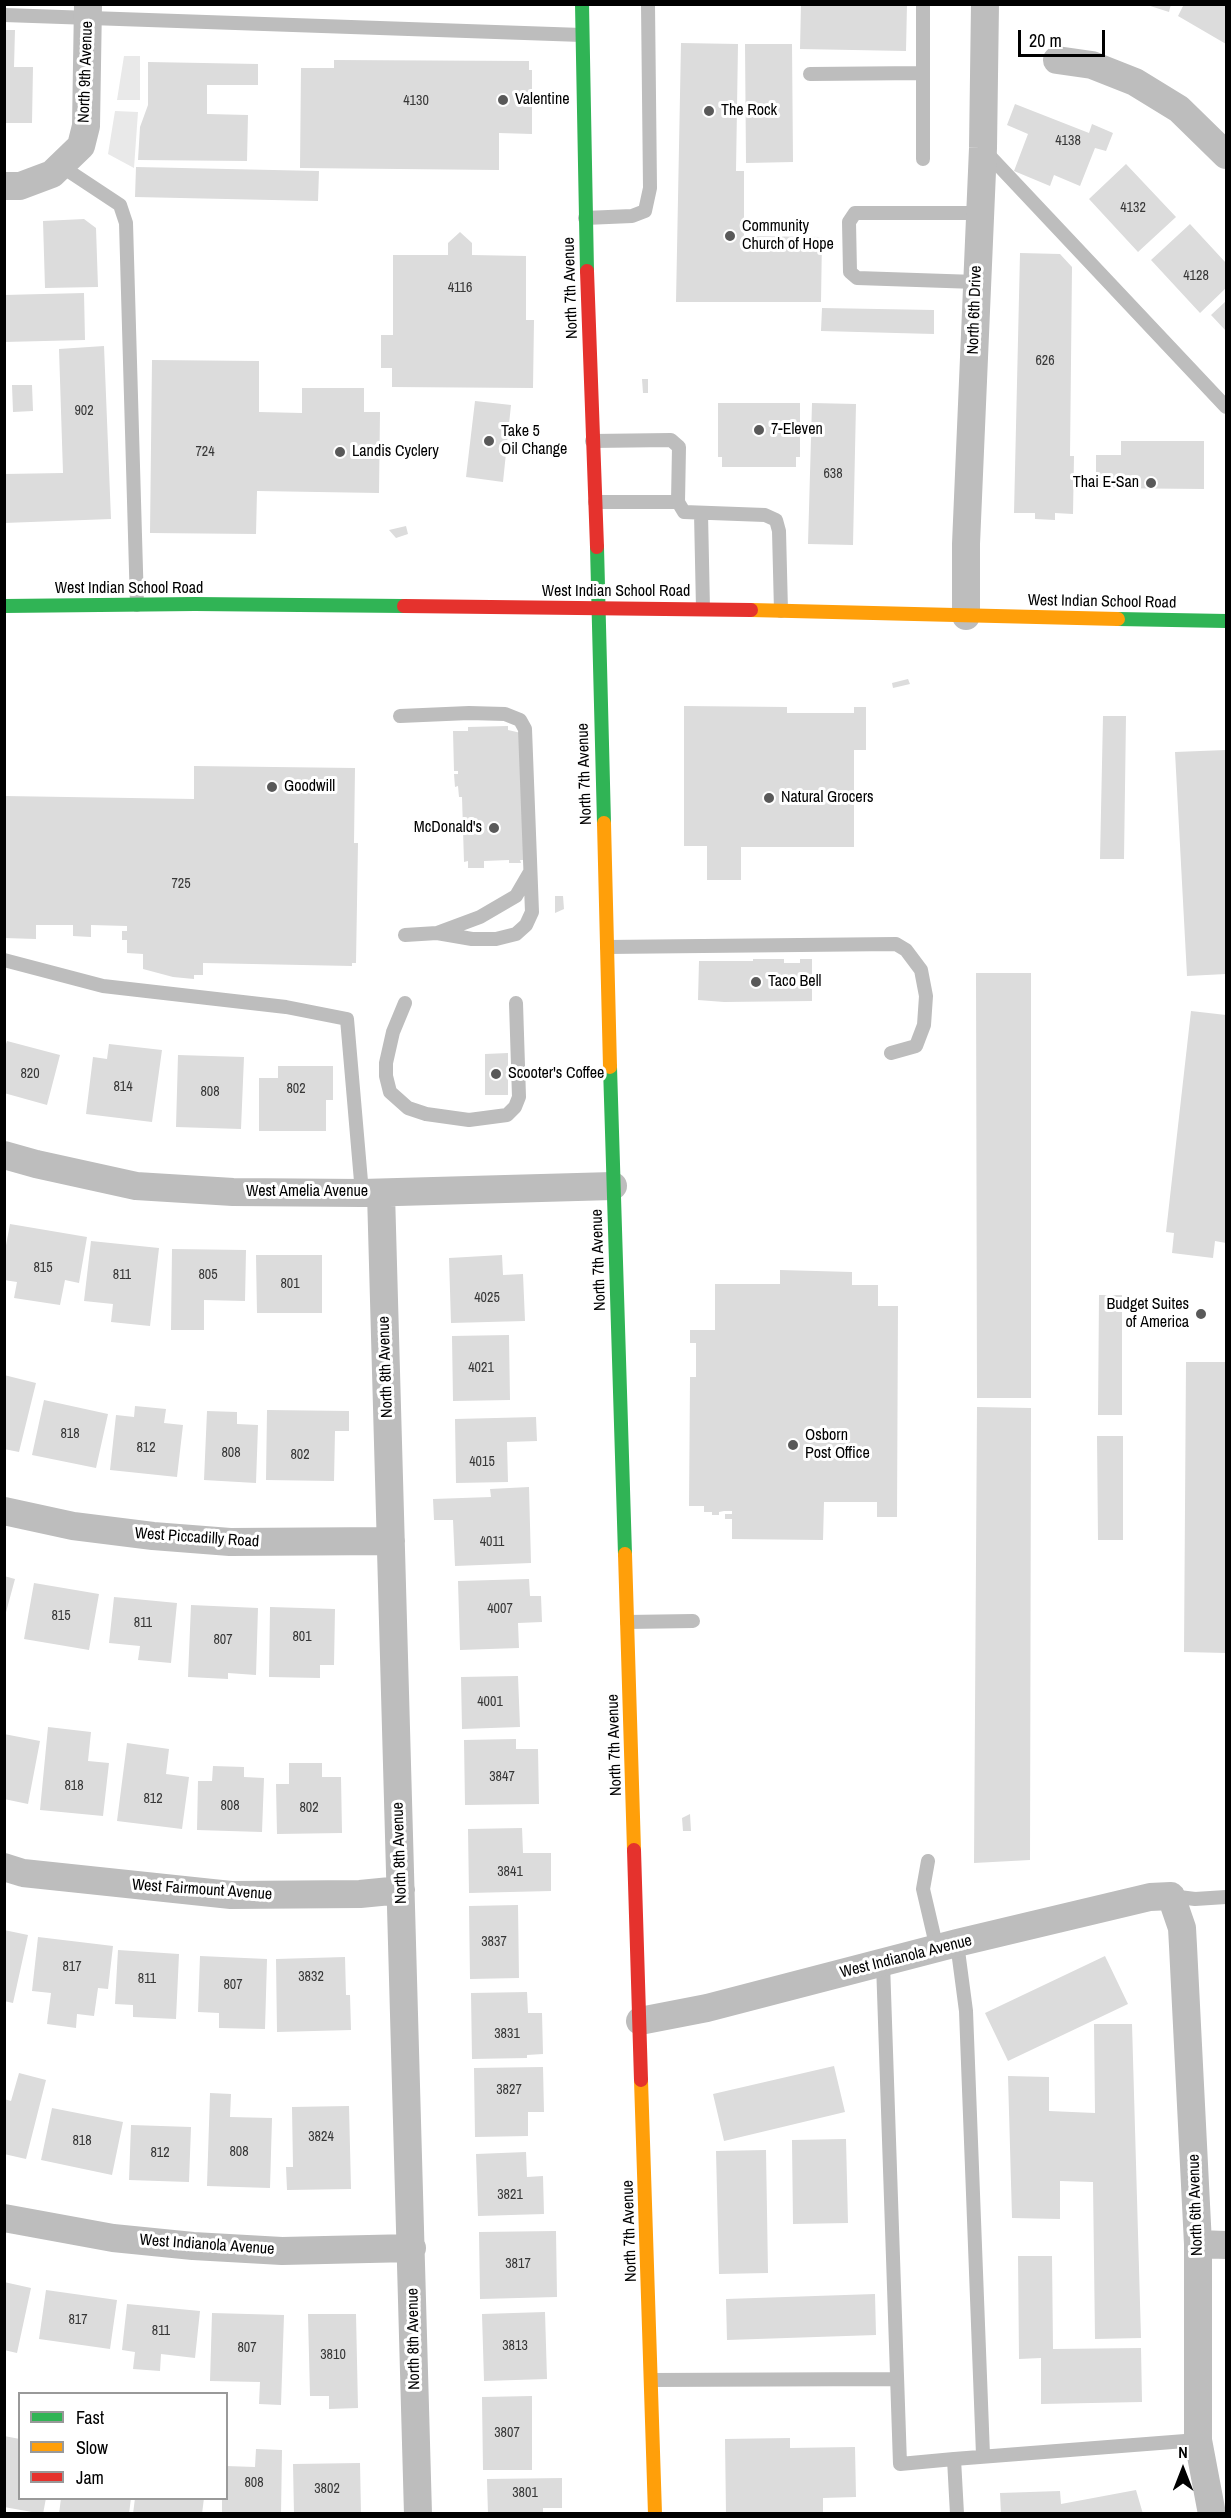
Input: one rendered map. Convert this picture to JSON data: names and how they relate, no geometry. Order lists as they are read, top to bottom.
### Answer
{
  "streets": {
    "main road": ["North 7th Avenue", "West Indian School Road"],
    "street": [
      "North 9th Avenue",
      "North 6th Drive",
      "West Amelia Avenue",
      "North 8th Avenue",
      "West Piccadilly Road",
      "West Fairmount Avenue",
      "West Indianola Avenue",
      "North 6th Avenue"
    ]
  },
  "crossings": [
    ["North 7th Avenue", "West Indian School Road"],
    ["North 7th Avenue", "West Amelia Avenue"],
    ["North 7th Avenue", "West Indianola Avenue"],
    ["North 6th Drive", "West Indian School Road"],
    ["West Amelia Avenue", "North 8th Avenue"],
    ["North 8th Avenue", "West Piccadilly Road"],
    ["North 8th Avenue", "West Fairmount Avenue"],
    ["North 8th Avenue", "West Indianola Avenue"],
    ["West Indianola Avenue", "North 6th Avenue"]
  ],
  "places": [
    "Valentine",
    "The Rock",
    "Community Church of Hope",
    "7-Eleven",
    "Take 5 Oil Change",
    "Landis Cyclery",
    "Thai E-San",
    "Goodwill",
    "Natural Grocers",
    "McDonald's",
    "Taco Bell",
    "Scooter's Coffee",
    "Budget Suites of America",
    "Osborn Post Office"
  ],
  "house_numbers": [
    "4130",
    "4138",
    "4132",
    "4128",
    "4116",
    "626",
    "902",
    "724",
    "638",
    "725",
    "820",
    "814",
    "802",
    "808",
    "815",
    "811",
    "805",
    "801",
    "4025",
    "4021",
    "818",
    "812",
    "808",
    "802",
    "4015",
    "4011",
    "4007",
    "815",
    "811",
    "801",
    "807",
    "4001",
    "3847",
    "818",
    "812",
    "808",
    "802",
    "3841",
    "3837",
    "817",
    "3832",
    "811",
    "807",
    "3831",
    "3827",
    "3824",
    "818",
    "808",
    "812",
    "3821",
    "3817",
    "817",
    "811",
    "3813",
    "807",
    "3810",
    "3807",
    "808",
    "3802",
    "3801"
  ],
  "legend": ["Fast", "Slow", "Jam"],
  "scale_bar": "20 m",
  "north": "top"
}
